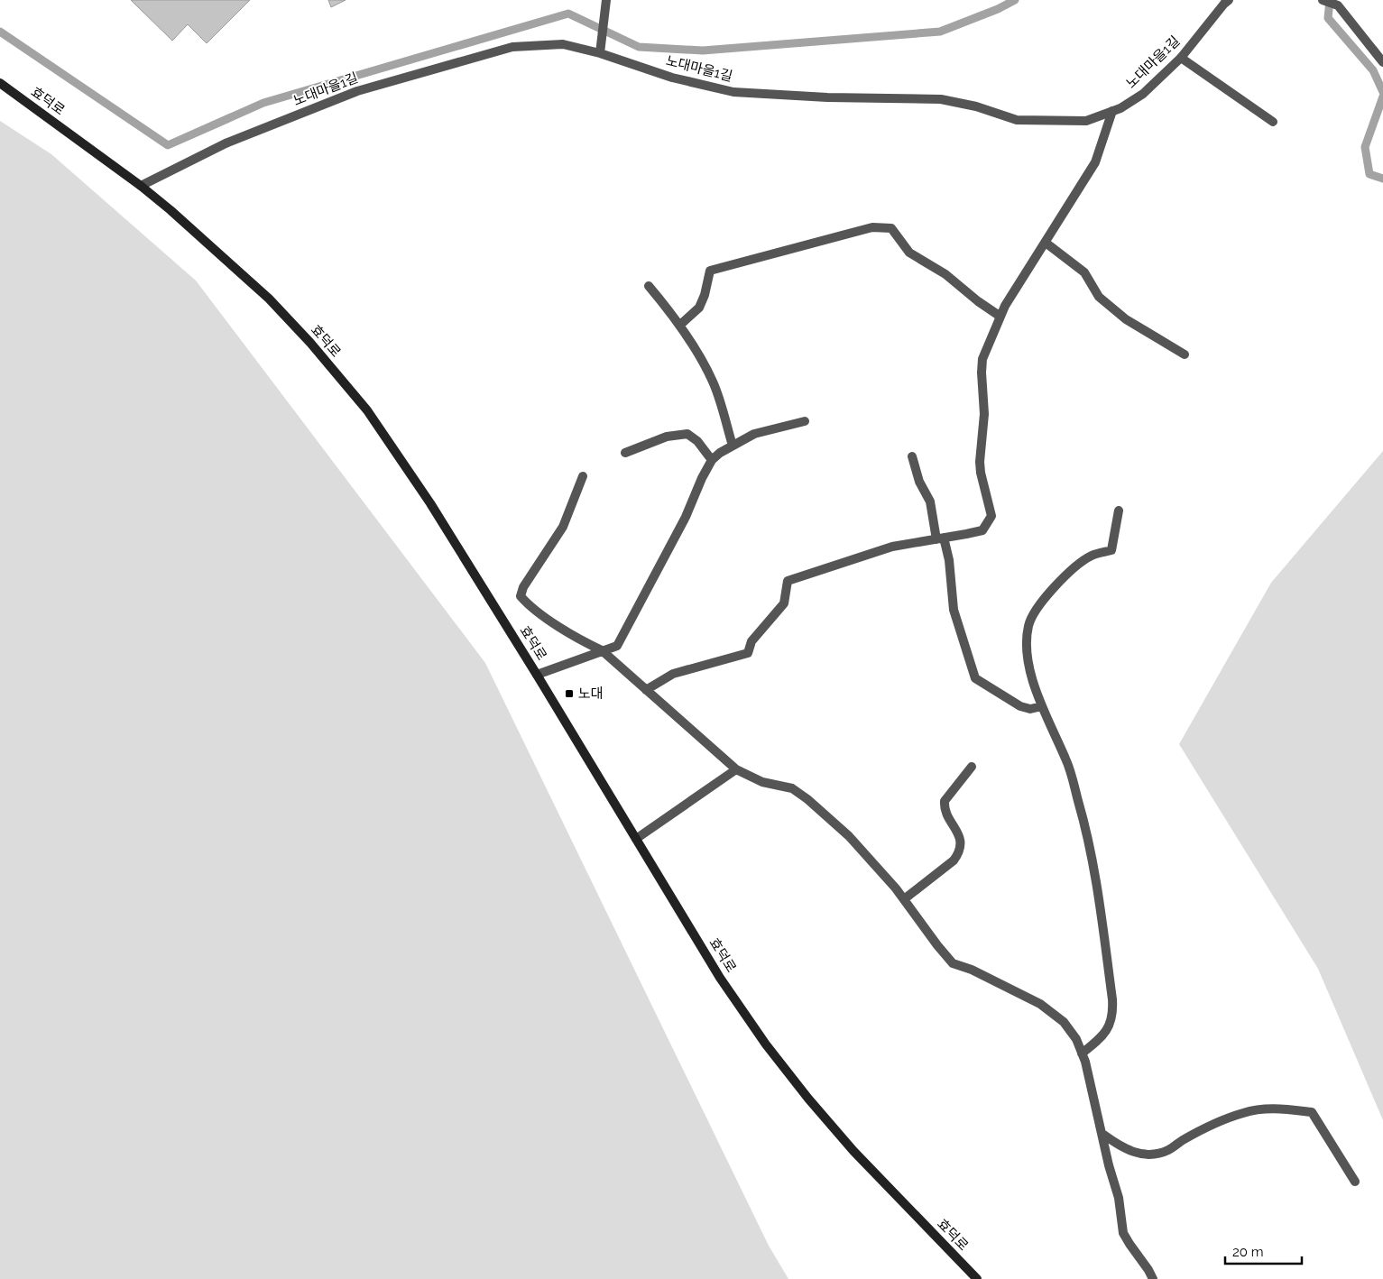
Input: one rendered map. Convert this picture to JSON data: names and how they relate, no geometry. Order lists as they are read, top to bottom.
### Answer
{
  "streets": {
    "main road": ["효덕로"],
    "street": ["노대마을1길"]
  },
  "crossings": [
    ["노대마을1길", "효덕로"]
  ],
  "places": {
    "transit": ["노대"]
  },
  "scale_bar": "20 m"
}
